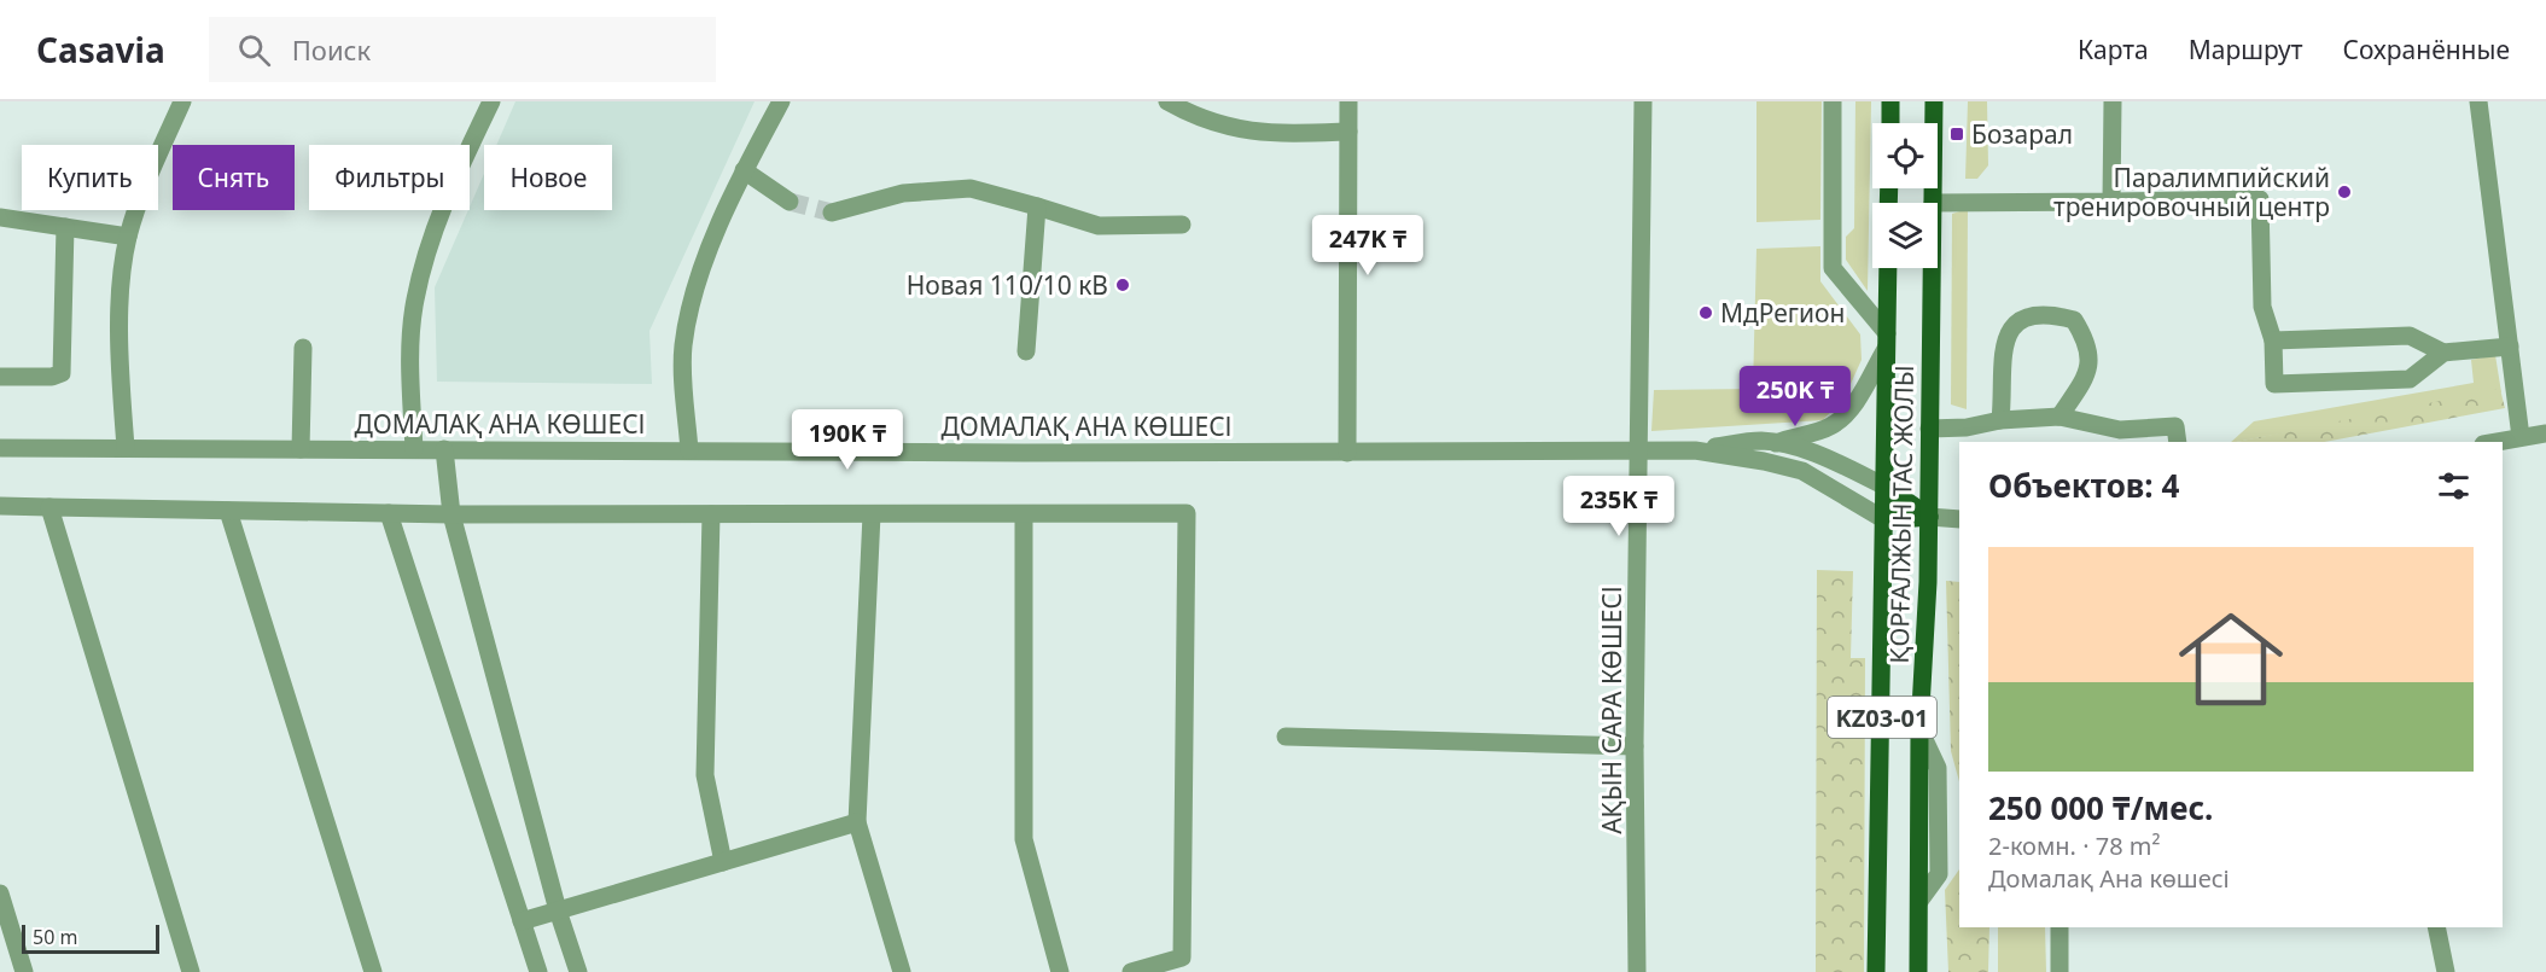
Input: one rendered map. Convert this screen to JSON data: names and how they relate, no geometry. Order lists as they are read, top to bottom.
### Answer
{
  "streets": {
    "main road": ["ҚОРҒАЛЖЫН ТАС ЖОЛЫ", "KZ03-01"],
    "street": ["ДОМАЛАҚ АНА КӨШЕСІ", "АҚЫН САРА КӨШЕСІ"]
  },
  "crossings": [
    ["ДОМАЛАҚ АНА КӨШЕСІ", "ҚОРҒАЛЖЫН ТАС ЖОЛЫ"],
    ["ДОМАЛАҚ АНА КӨШЕСІ", "АҚЫН САРА КӨШЕСІ"]
  ],
  "places": {
    "transit": ["Бозарал"],
    "other": ["Паралимпийский тренировочный центр", "Новая 110/10 кВ", "МдРегион"]
  },
  "scale_bar": "50 m",
  "page": {
    "header": "Casavia",
    "search": "Поиск",
    "nav": ["Карта", "Маршрут", "Сохранённые"],
    "chip": [
      "Купить",
      "Снять",
      "Фильтры",
      "Новое"
    ],
    "price": [
      "247K ₸",
      "250K ₸",
      "190K ₸",
      "235K ₸"
    ],
    "heading": "Объектов: 4",
    "list": [
      {
        "name": "250 000 ₸/мес.",
        "note": "2-комн. · 78 m² · Домалақ Ана көшесі"
      }
    ],
    "scale": "50 m"
  }
}
